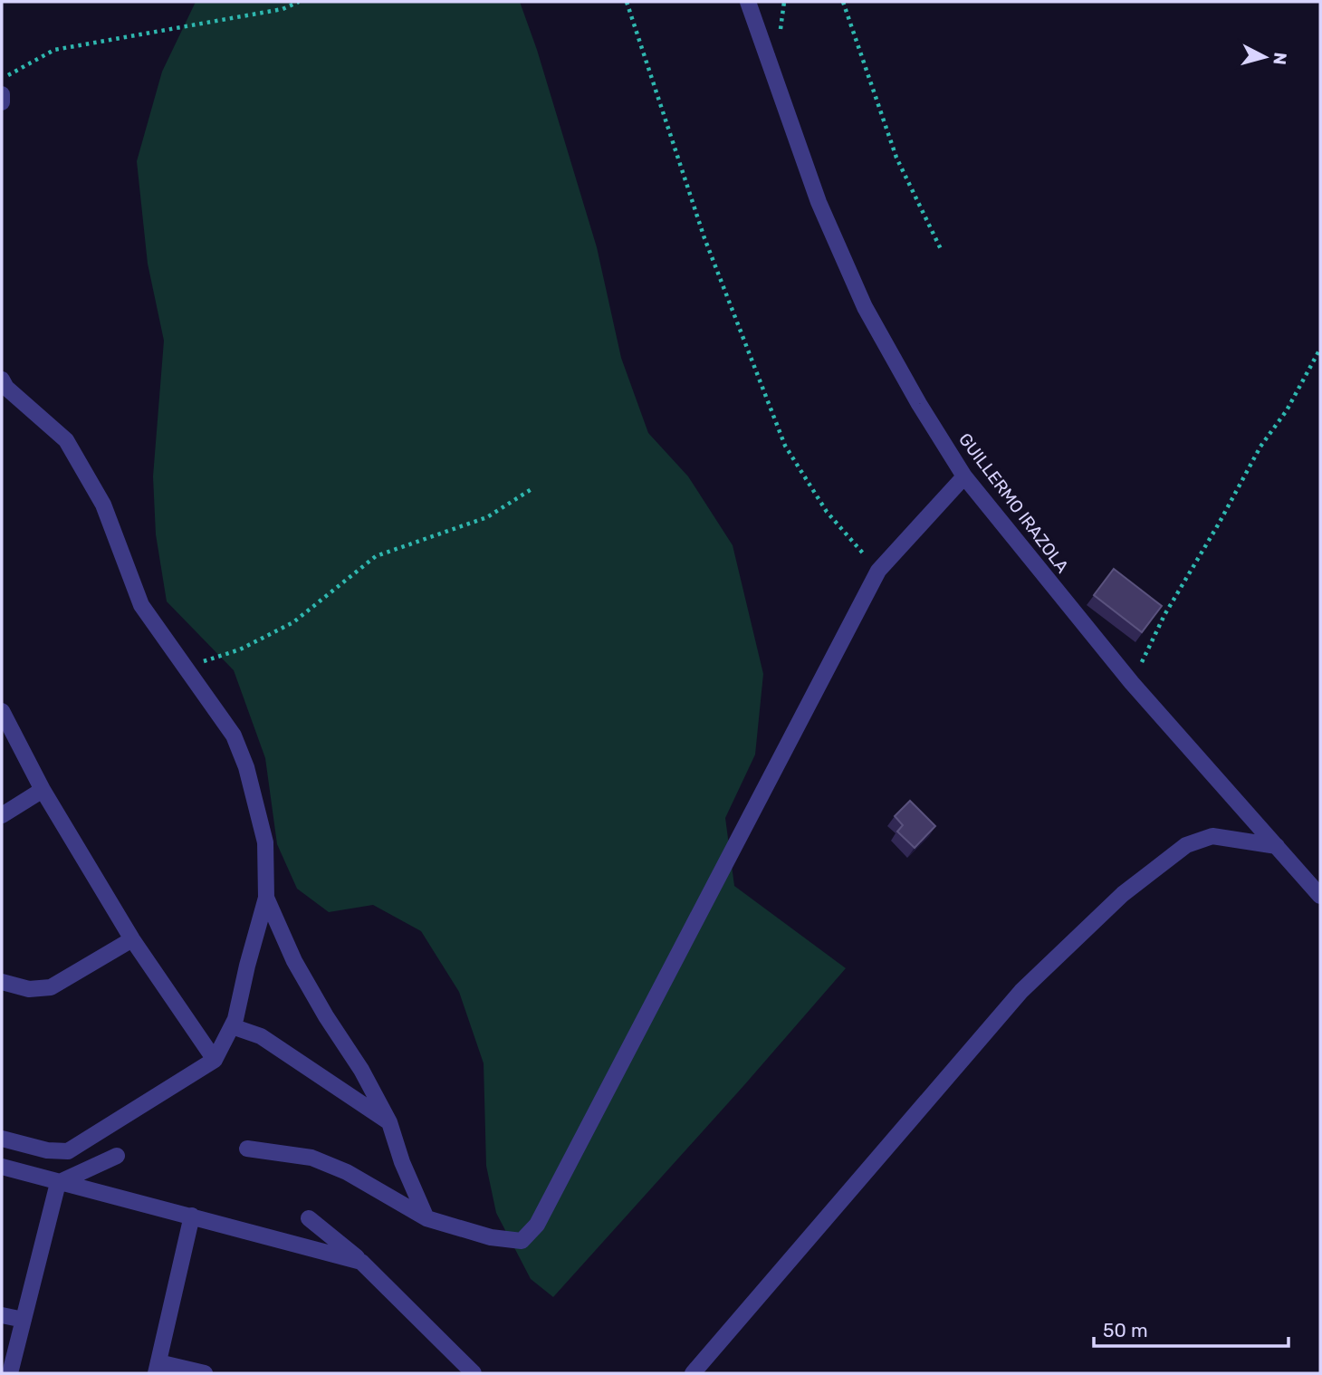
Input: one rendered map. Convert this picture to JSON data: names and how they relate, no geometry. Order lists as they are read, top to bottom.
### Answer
{
  "streets": {
    "street": ["GUILLERMO IRAZOLA"]
  },
  "scale_bar": "50 m",
  "north": "right"
}
